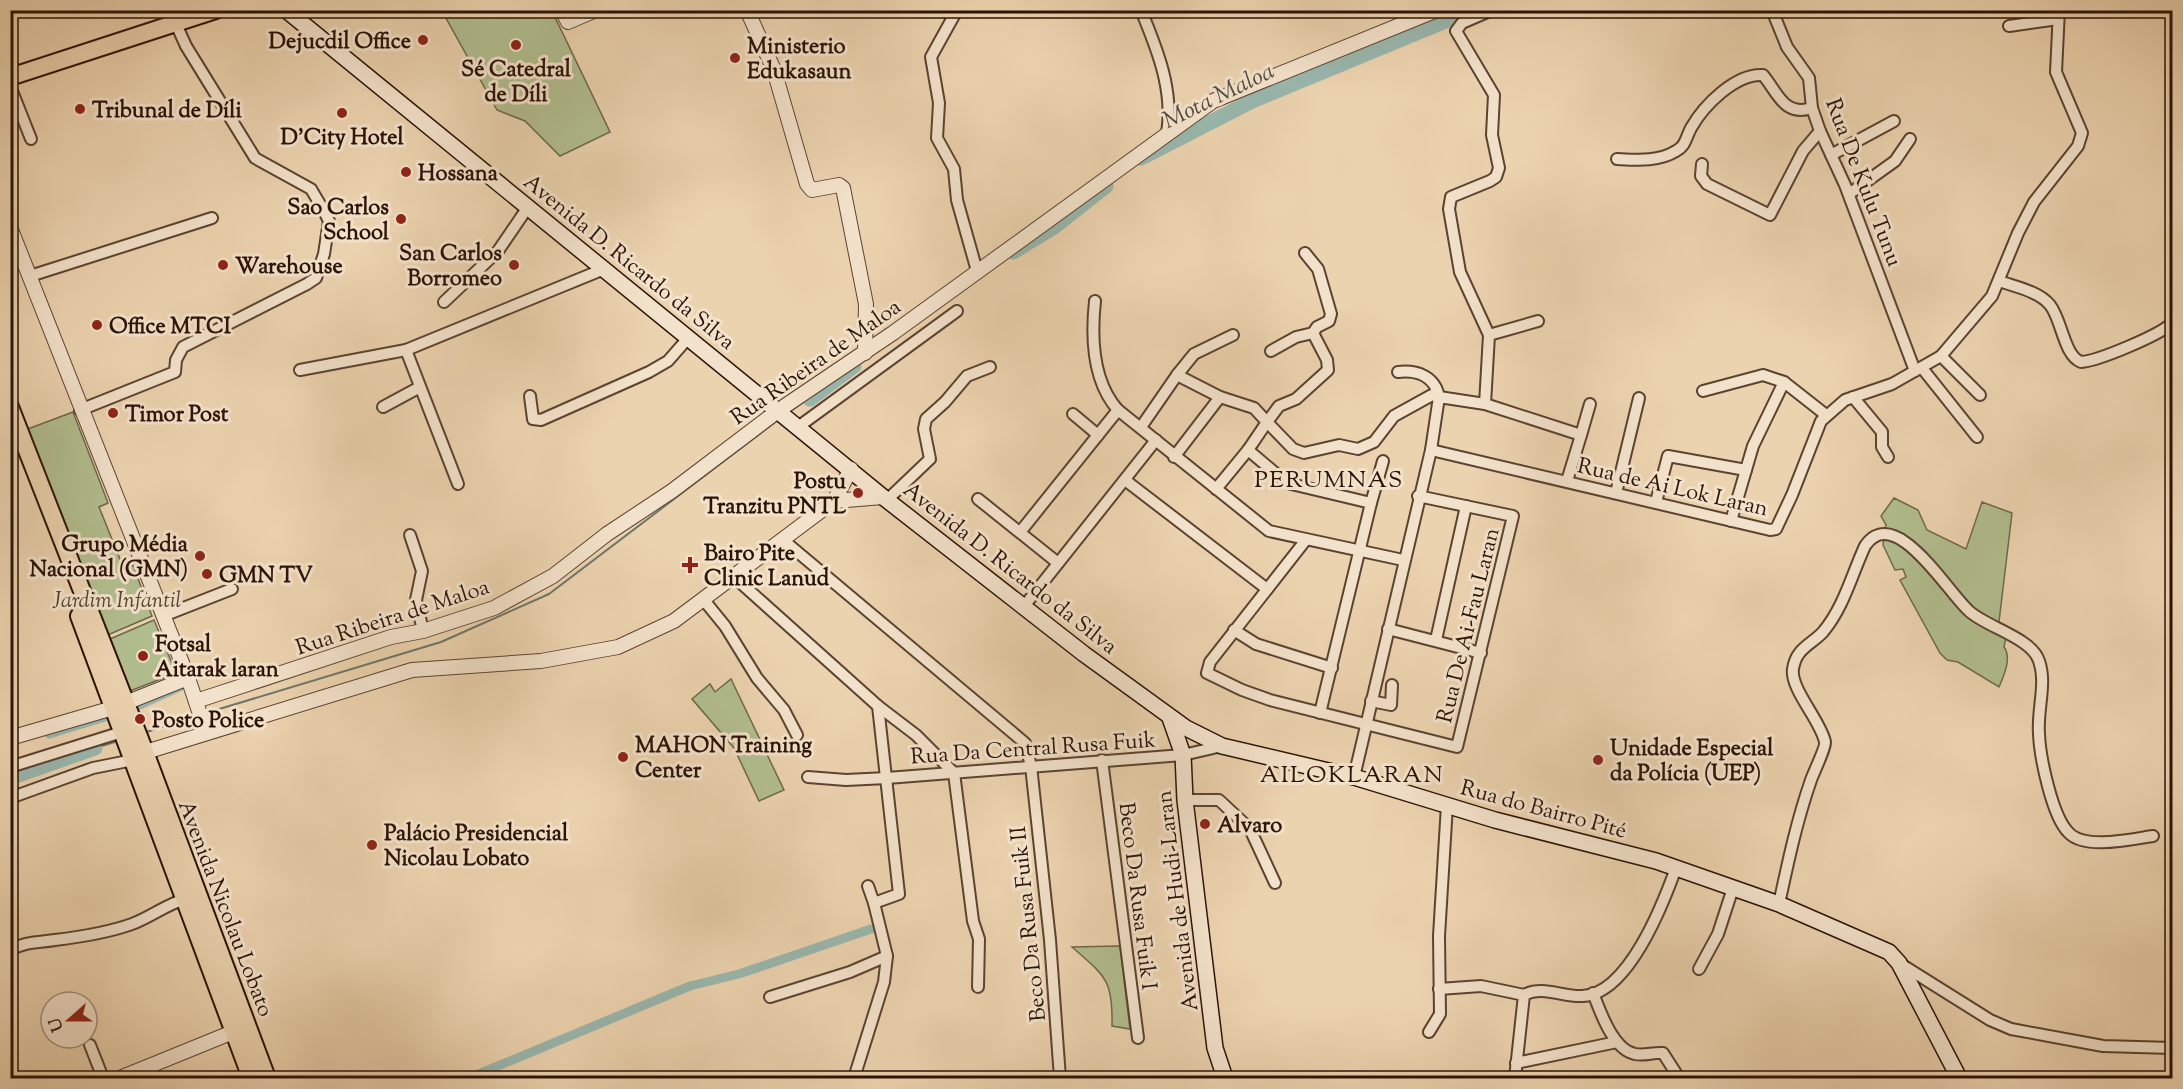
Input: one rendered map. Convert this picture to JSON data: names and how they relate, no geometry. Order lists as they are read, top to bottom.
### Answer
{
  "streets": {
    "main road": [
      "Avenida D. Ricardo da Silva",
      "Rua do Bairro Pité",
      "Avenida de Hudi-Laran",
      "Avenida Nicolau Lobato"
    ],
    "street": [
      "Rua De Kulu Tunu",
      "Rua Ribeira de Maloa",
      "Rua de Ai Lok Laran",
      "Rua De Ai-Fau Laran",
      "Rua Da Central Rusa Fuik",
      "Beco Da Rusa Fuik I",
      "Beco Da Rusa Fuik II"
    ]
  },
  "crossings": [
    ["Avenida D. Ricardo da Silva", "Rua Ribeira de Maloa"],
    ["Avenida D. Ricardo da Silva", "Rua do Bairro Pité"],
    ["Avenida D. Ricardo da Silva", "Avenida de Hudi-Laran"],
    ["Rua Da Central Rusa Fuik", "Rua do Bairro Pité"],
    ["Rua Da Central Rusa Fuik", "Beco Da Rusa Fuik I"],
    ["Rua Da Central Rusa Fuik", "Avenida de Hudi-Laran"],
    ["Rua Da Central Rusa Fuik", "Beco Da Rusa Fuik II"],
    ["Rua do Bairro Pité", "Avenida de Hudi-Laran"]
  ],
  "districts": ["PERUMNAS", "AILOKLARAN"],
  "water": ["Mota Maloa"],
  "parks": ["Jardim Infantil"],
  "places": {
    "other": [
      "Dejucdil Office",
      "Sé Catedral de Díli",
      "Ministerio Edukasaun",
      "Tribunal de Díli",
      "D'City Hotel",
      "Hossana",
      "Sao Carlos School",
      "Warehouse",
      "San Carlos Borromeo",
      "Office MTCI",
      "Timor Post",
      "Postu Tranzitu PNTL",
      "Grupo Média Nacional (GMN)",
      "GMN TV",
      "Fotsal Aitarak laran",
      "Posto Police",
      "MAHON Training Center",
      "Unidade Especial da Polícia (UEP)",
      "Alvaro",
      "Palácio Presidencial Nicolau Lobato"
    ],
    "health": ["Bairo Pite Clinic Lanud"]
  },
  "north": "left"
}
